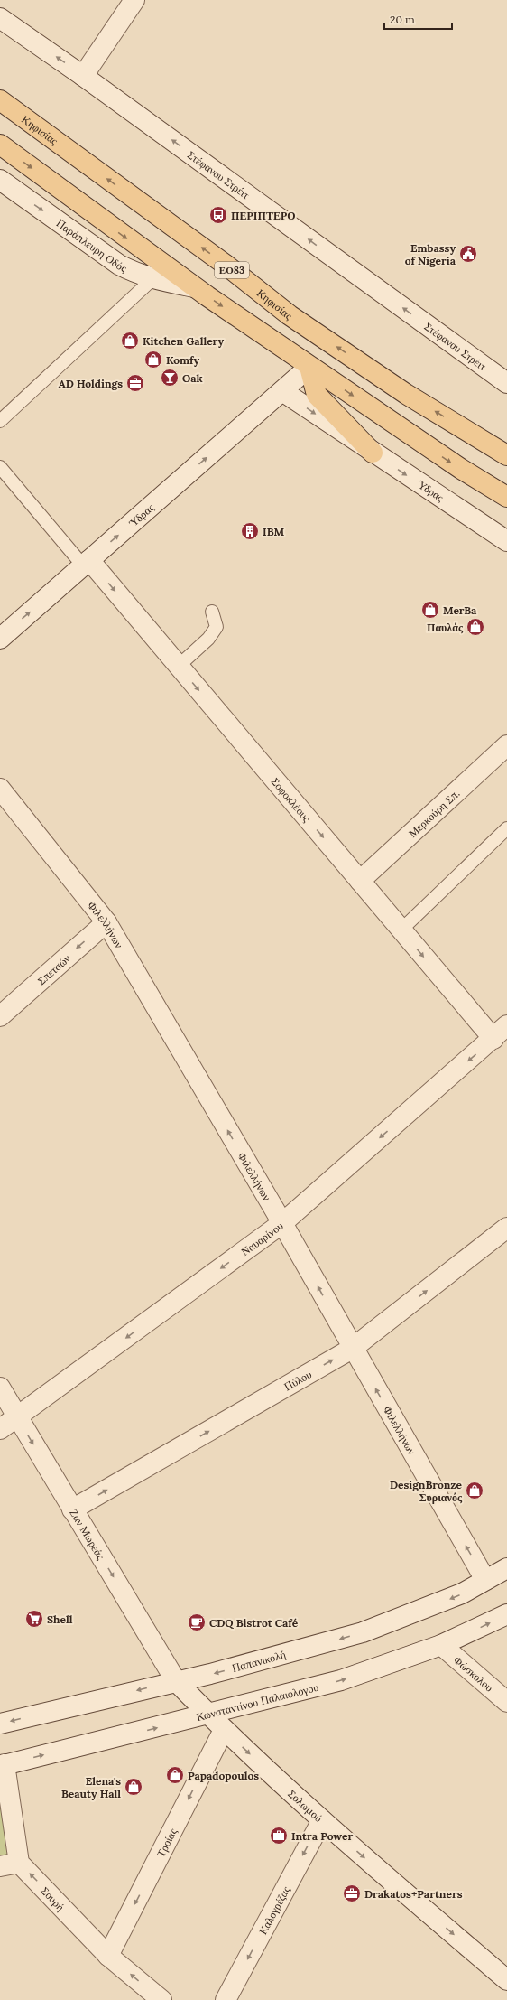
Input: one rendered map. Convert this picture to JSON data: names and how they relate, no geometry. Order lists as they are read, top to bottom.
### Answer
{
  "streets": {
    "main road": ["Κηφισίας", "ΕΟ83"],
    "street": [
      "Στέφανου Στρέιτ",
      "Παράπλευρη Οδός",
      "Ύδρας",
      "Σοφοκλέους",
      "Μερκούρη Σπ.",
      "Φιλελλήνων",
      "Σπετσών",
      "Ναυαρίνου",
      "Πύλου",
      "Ζαν Μωρεάς",
      "Παπανικολή",
      "Φώσκολου",
      "Κωνσταντίνου Παλαιολόγου",
      "Σολωμού",
      "Τροίας",
      "Σουρή",
      "Καλογρέζας"
    ]
  },
  "crossings": [
    ["Ύδρας", "Σοφοκλέους"],
    ["Σοφοκλέους", "Μερκούρη Σπ."],
    ["Σοφοκλέους", "Ναυαρίνου"],
    ["Φιλελλήνων", "Σπετσών"],
    ["Φιλελλήνων", "Ναυαρίνου"],
    ["Φιλελλήνων", "Πύλου"],
    ["Φιλελλήνων", "Παπανικολή"],
    ["Ναυαρίνου", "Ζαν Μωρεάς"],
    ["Πύλου", "Ζαν Μωρεάς"],
    ["Ζαν Μωρεάς", "Παπανικολή"],
    ["Ζαν Μωρεάς", "Σολωμού"],
    ["Παπανικολή", "Σολωμού"],
    ["Φώσκολου", "Κωνσταντίνου Παλαιολόγου"],
    ["Κωνσταντίνου Παλαιολόγου", "Σολωμού"],
    ["Σολωμού", "Τροίας"],
    ["Σολωμού", "Καλογρέζας"],
    ["Τροίας", "Σουρή"]
  ],
  "one_way": [
    "Στέφανου Στρέιτ",
    "Παράπλευρη Οδός",
    "Ύδρας",
    "Σοφοκλέους",
    "Φιλελλήνων",
    "Σπετσών",
    "Ναυαρίνου",
    "Πύλου",
    "Ζαν Μωρεάς",
    "Παπανικολή",
    "Κωνσταντίνου Παλαιολόγου",
    "Σολωμού",
    "Τροίας",
    "Σουρή",
    "Καλογρέζας"
  ],
  "places": {
    "bus stop": ["ΠΕΡΙΠΤΕΡΟ"],
    "public building": ["Embassy of Nigeria"],
    "shop": [
      "Kitchen Gallery",
      "Komfy",
      "MerBa",
      "Παυλάς",
      "DesignBronze Συριανός",
      "Papadopoulos",
      "Elena's Beauty Hall"
    ],
    "bar": ["Oak"],
    "office": ["AD Holdings", "Intra Power", "Drakatos+Partners"],
    "building": ["IBM"],
    "supermarket": ["Shell"],
    "cafe": ["CDQ Bistrot Café"]
  },
  "scale_bar": "20 m"
}
